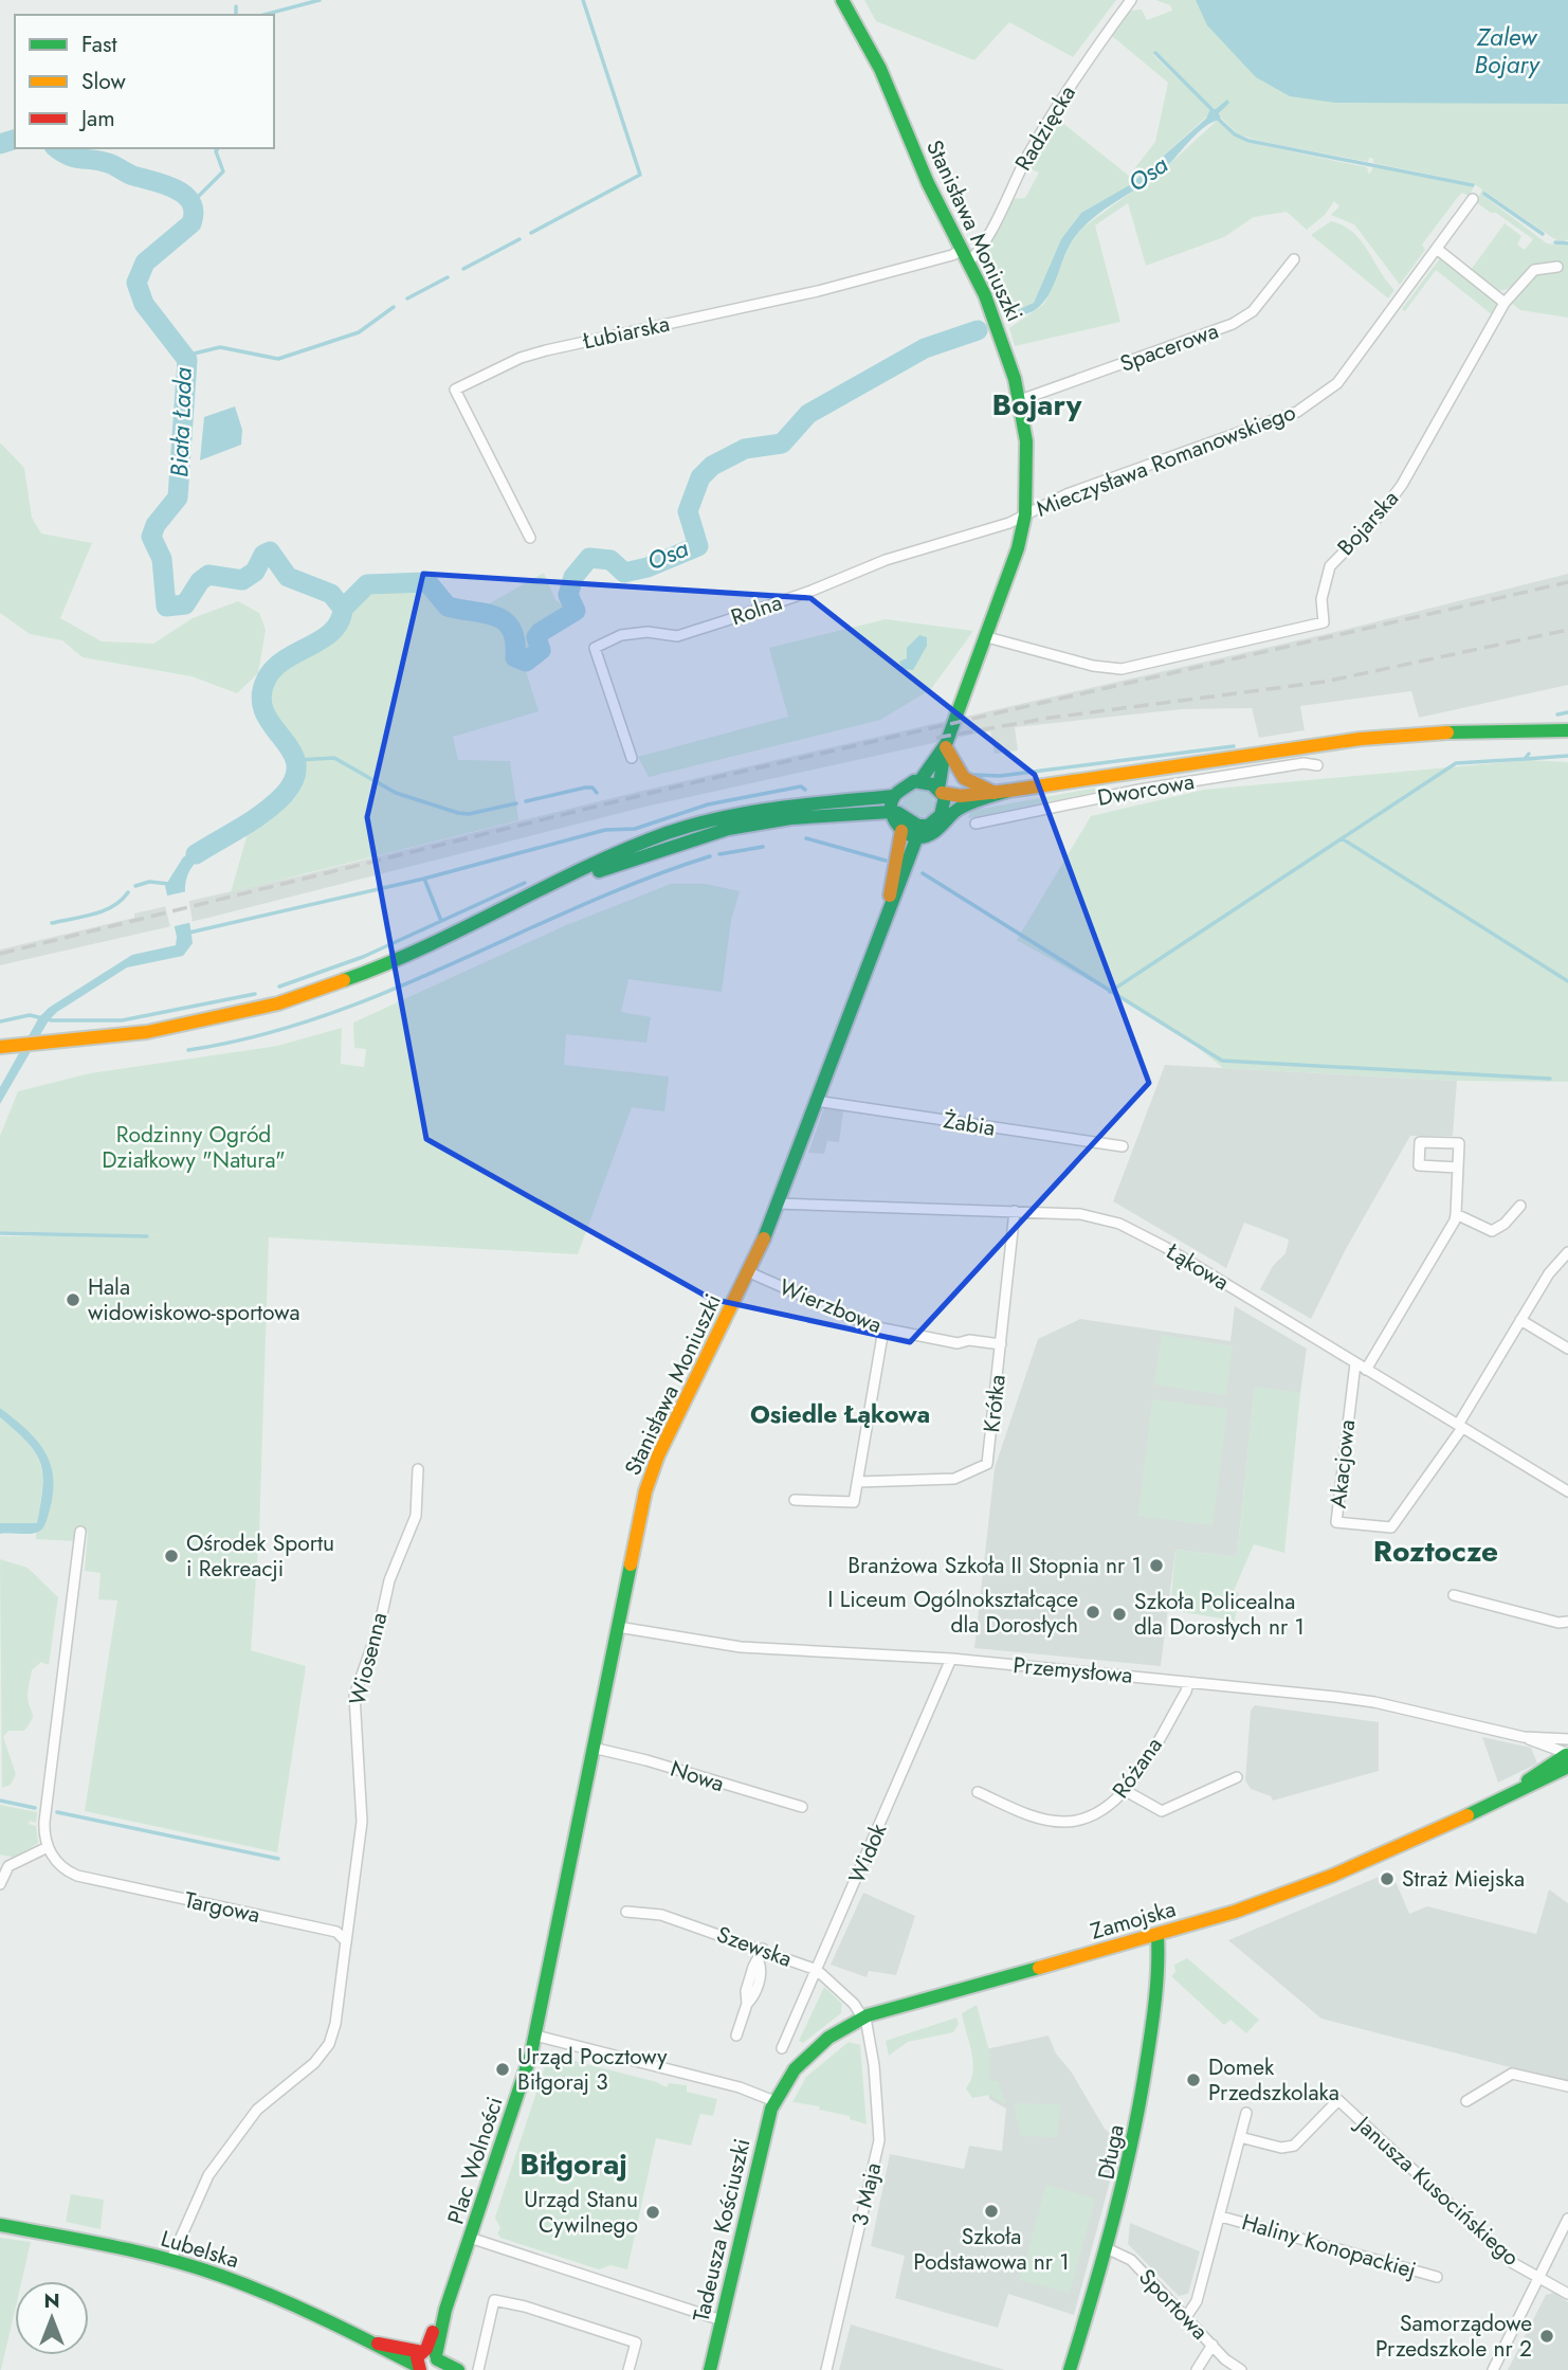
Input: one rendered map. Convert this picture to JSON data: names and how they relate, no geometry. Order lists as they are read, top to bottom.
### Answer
{
  "streets": {
    "street": [
      "Radzięcka",
      "Stanisława Moniuszki",
      "Łubiarska",
      "Spacerowa",
      "Mieczysława Romanowskiego",
      "Bojarska",
      "Rolna",
      "Dworcowa",
      "Żabia",
      "Łąkowa",
      "Wierzbowa",
      "Krótka",
      "Akacjowa",
      "Wiosenna",
      "Przemysłowa",
      "Różana",
      "Nowa",
      "Widok",
      "Targowa",
      "Zamojska",
      "Szewska",
      "Długa",
      "Plac Wolności",
      "Janusza Kusocińskiego",
      "3 Maja",
      "Tadeusza Kościuszki",
      "Haliny Konopackiej",
      "Lubelska",
      "Sportowa"
    ]
  },
  "crossings": [
    ["Radzięcka", "Stanisława Moniuszki"],
    ["Radzięcka", "Łubiarska"],
    ["Stanisława Moniuszki", "Łubiarska"],
    ["Stanisława Moniuszki", "Spacerowa"],
    ["Stanisława Moniuszki", "Mieczysława Romanowskiego"],
    ["Stanisława Moniuszki", "Bojarska"],
    ["Stanisława Moniuszki", "Rolna"],
    ["Stanisława Moniuszki", "Żabia"],
    ["Stanisława Moniuszki", "Łąkowa"],
    ["Stanisława Moniuszki", "Wierzbowa"],
    ["Stanisława Moniuszki", "Przemysłowa"],
    ["Stanisława Moniuszki", "Nowa"],
    ["Stanisława Moniuszki", "Plac Wolności"],
    ["Mieczysława Romanowskiego", "Rolna"],
    ["Łąkowa", "Krótka"],
    ["Łąkowa", "Akacjowa"],
    ["Wierzbowa", "Krótka"],
    ["Wiosenna", "Targowa"],
    ["Przemysłowa", "Różana"],
    ["Przemysłowa", "Widok"],
    ["Przemysłowa", "Zamojska"],
    ["Widok", "Szewska"],
    ["Zamojska", "Szewska"],
    ["Zamojska", "Długa"],
    ["Zamojska", "3 Maja"],
    ["Zamojska", "Tadeusza Kościuszki"],
    ["Szewska", "3 Maja"],
    ["Długa", "Sportowa"],
    ["Plac Wolności", "Tadeusza Kościuszki"]
  ],
  "districts": [
    "Bojary",
    "Osiedle Łąkowa",
    "Roztocze",
    "Biłgoraj"
  ],
  "water": ["Zalew Bojary", "Osa", "Biała Łada"],
  "parks": ["Rodzinny Ogród Działkowy \"Natura\""],
  "places": [
    "Hala widowiskowo-sportowa",
    "Ośrodek Sportu i Rekreacji",
    "Branżowa Szkoła II Stopnia nr 1",
    "I Liceum Ogólnokształcące dla Dorosłych",
    "Szkoła Policealna dla Dorosłych nr 1",
    "Straż Miejska",
    "Urząd Pocztowy Biłgoraj 3",
    "Domek Przedszkolaka",
    "Szkoła Podstawowa nr 1",
    "Urząd Stanu Cywilnego",
    "Samorządowe Przedszkole nr 2"
  ],
  "legend": ["Fast", "Slow", "Jam"],
  "north": "top"
}
